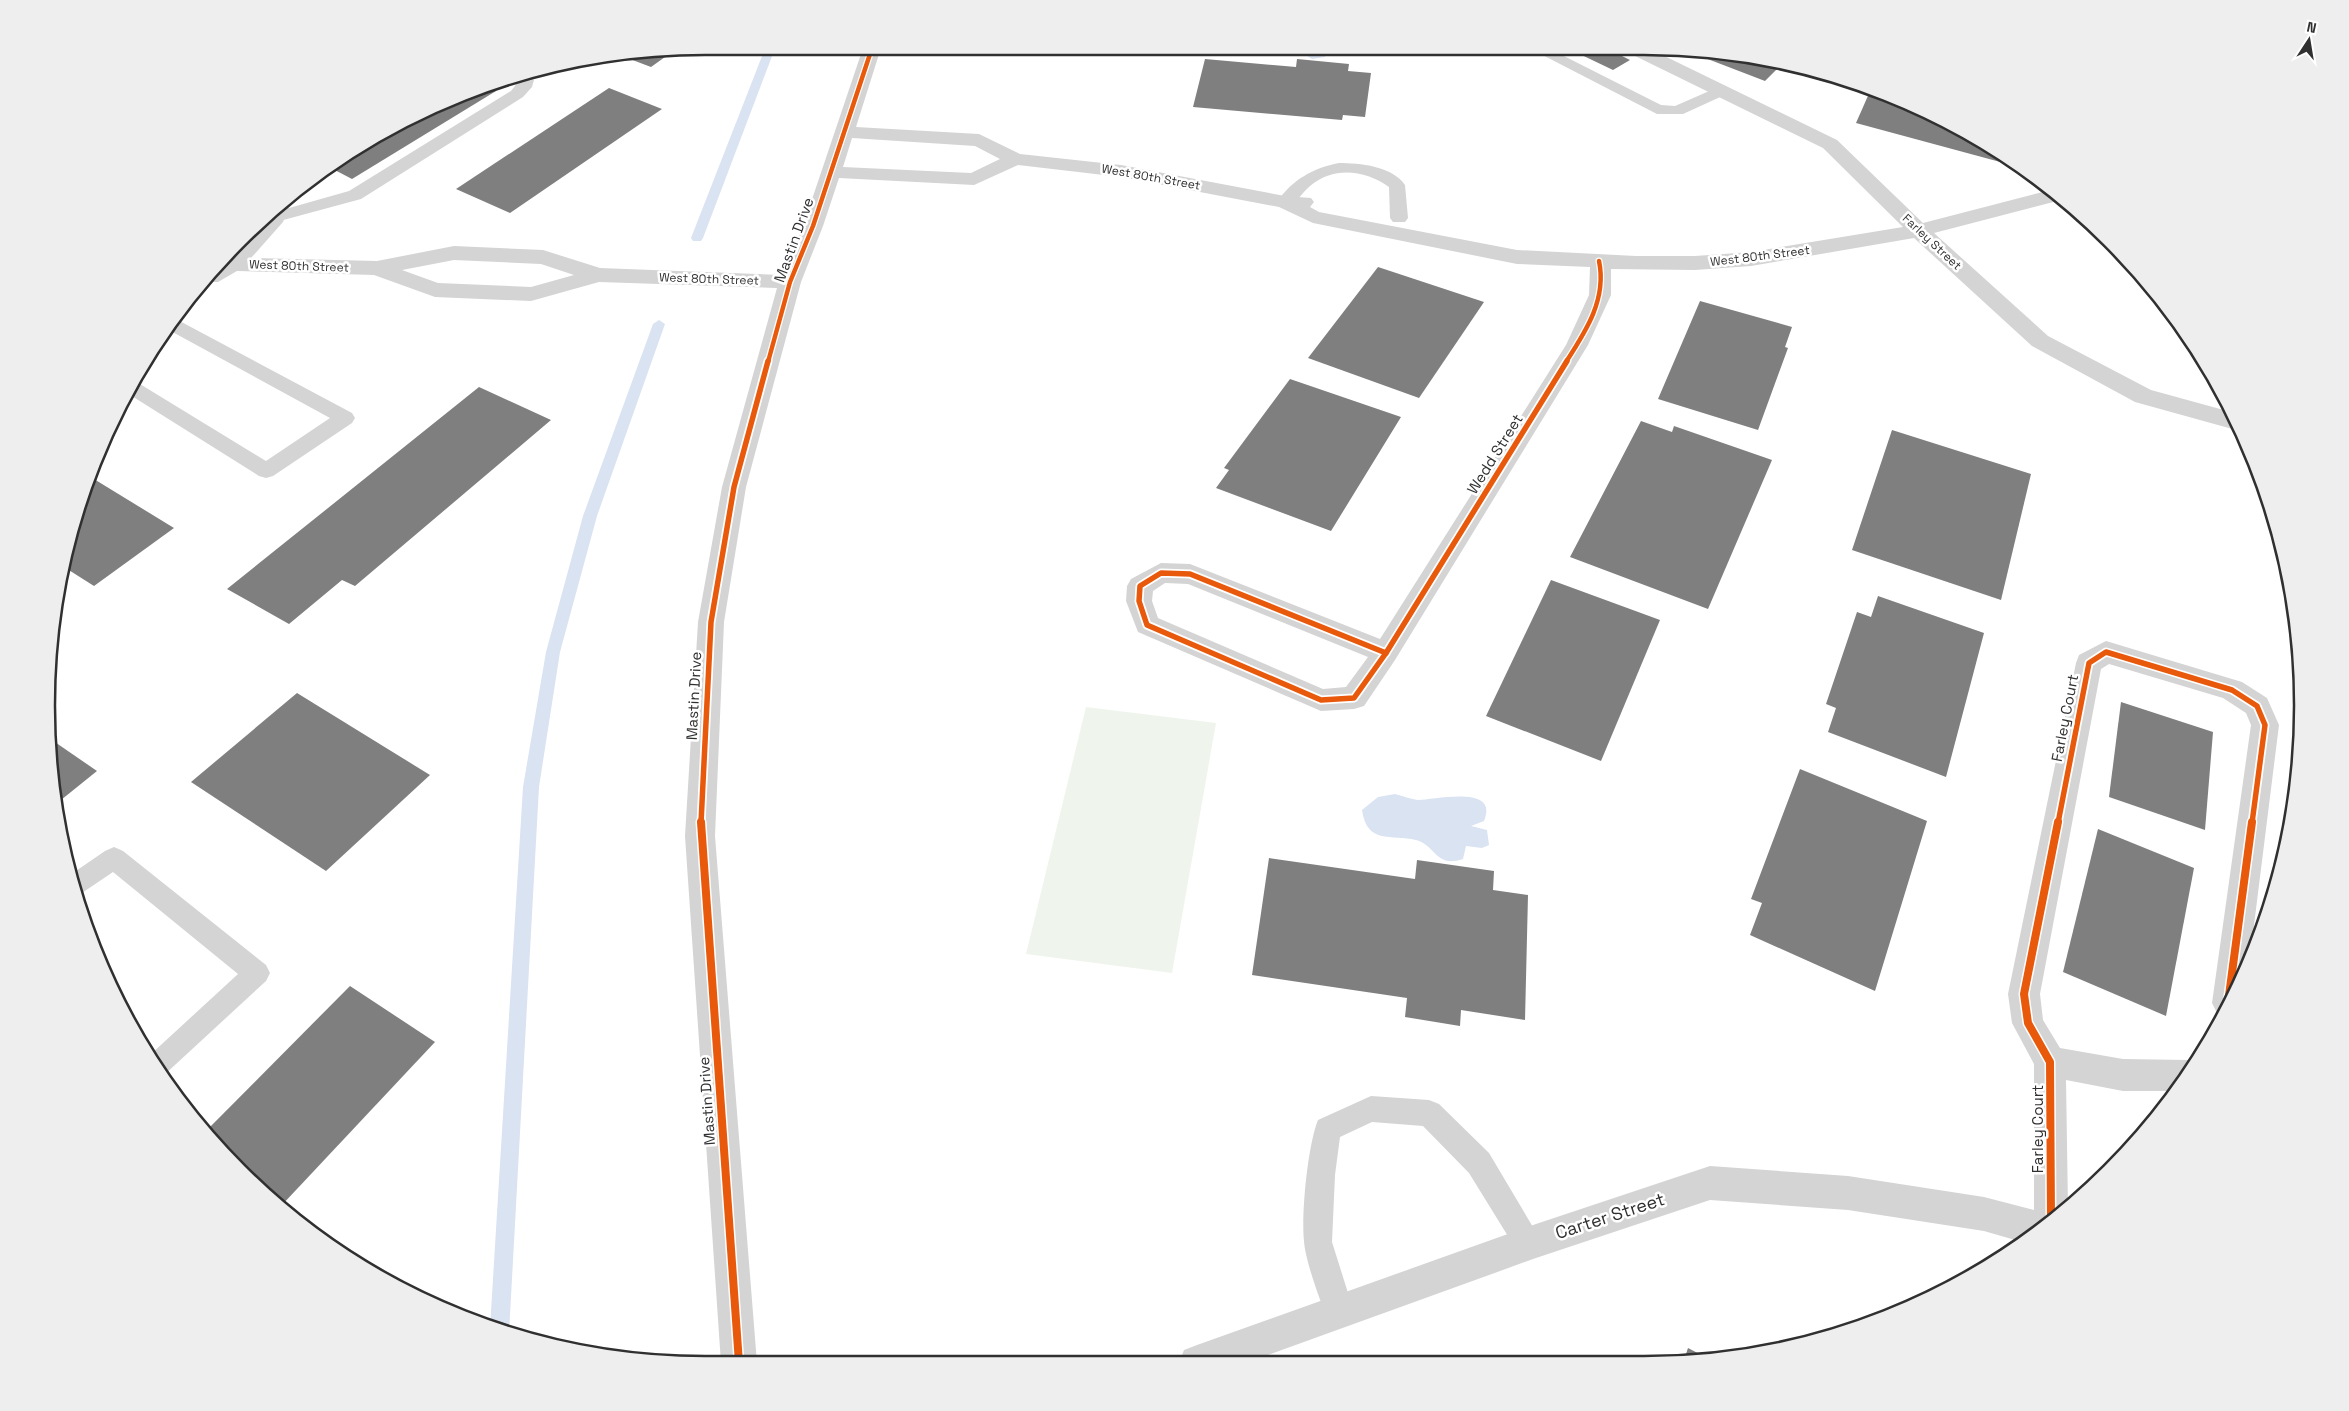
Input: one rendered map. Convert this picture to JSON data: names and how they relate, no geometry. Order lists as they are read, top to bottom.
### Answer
{
  "streets": {
    "street": [
      "West 80th Street",
      "Mastin Drive",
      "Farley Street",
      "Wedd Street",
      "Farley Court",
      "Carter Street"
    ]
  },
  "crossings": [
    ["West 80th Street", "Mastin Drive"],
    ["West 80th Street", "Farley Street"],
    ["West 80th Street", "Wedd Street"]
  ],
  "north": "top"
}
